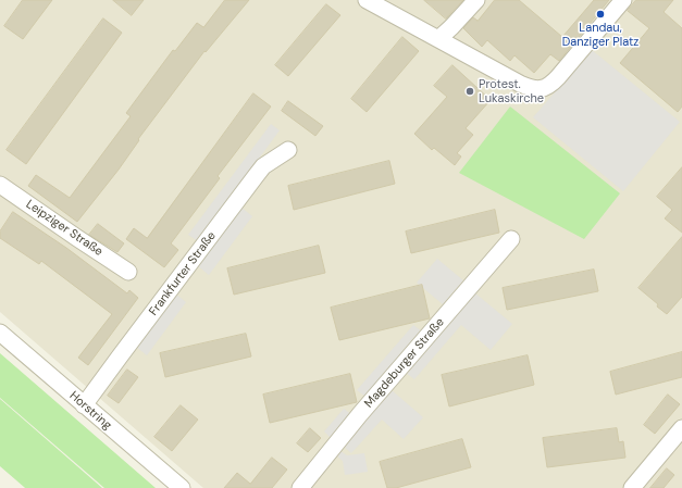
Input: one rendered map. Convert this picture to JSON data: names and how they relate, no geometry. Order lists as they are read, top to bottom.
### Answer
{
  "streets": {
    "street": [
      "Leipziger Straße",
      "Frankfurter Straße",
      "Magdeburger Straße",
      "Horstring"
    ]
  },
  "crossings": [
    ["Frankfurter Straße", "Horstring"]
  ],
  "places": ["Landau, Danziger Platz", "Protest. Lukaskirche"]
}
